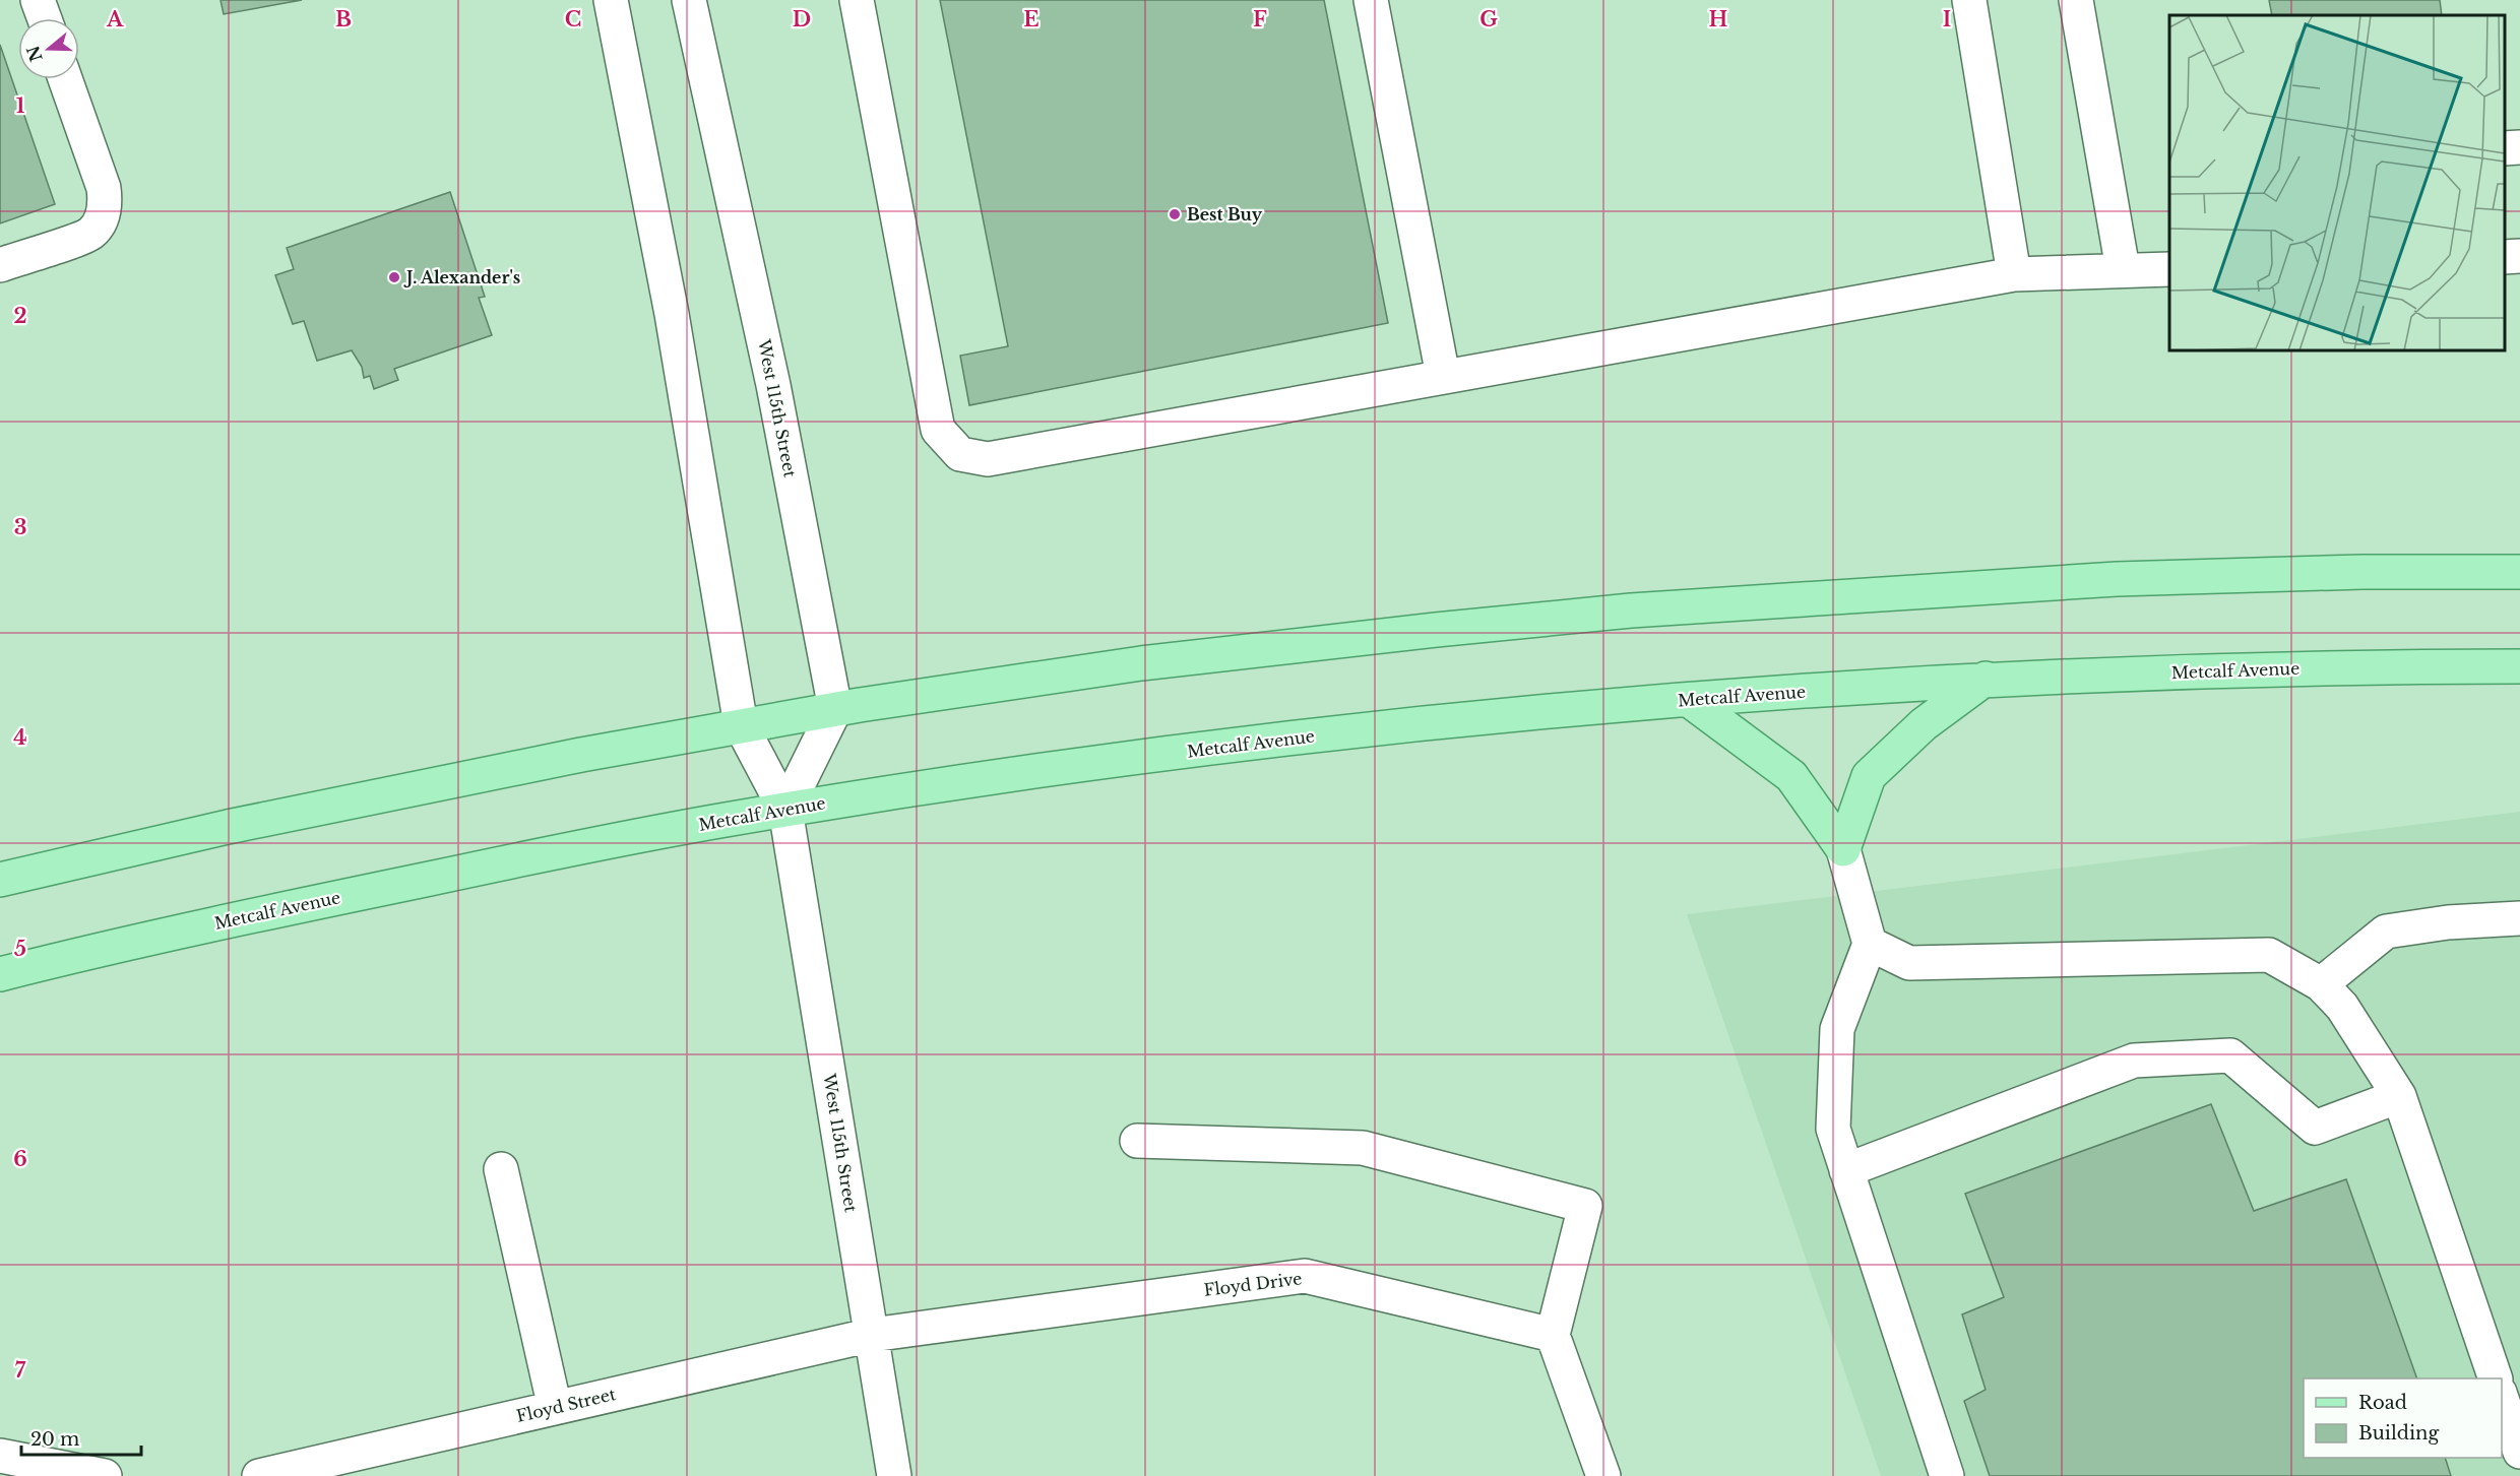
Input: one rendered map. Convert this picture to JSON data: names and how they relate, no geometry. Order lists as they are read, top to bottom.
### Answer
{
  "streets": {
    "main road": ["Metcalf Avenue"],
    "street": ["West 115th Street", "Floyd Drive", "Floyd Street"]
  },
  "crossings": [
    ["West 115th Street", "Metcalf Avenue"],
    ["West 115th Street", "Floyd Drive"],
    ["West 115th Street", "Floyd Street"],
    ["Floyd Drive", "Floyd Street"]
  ],
  "places": ["Best Buy", "J. Alexander's"],
  "legend": ["Road", "Building"],
  "scale_bar": "20 m",
  "north": "left",
  "grid": {
    "columns": [
      "A",
      "B",
      "C",
      "D",
      "E",
      "F",
      "G",
      "H",
      "I"
    ],
    "rows": [
      "1",
      "2",
      "3",
      "4",
      "5",
      "6",
      "7"
    ]
  }
}
